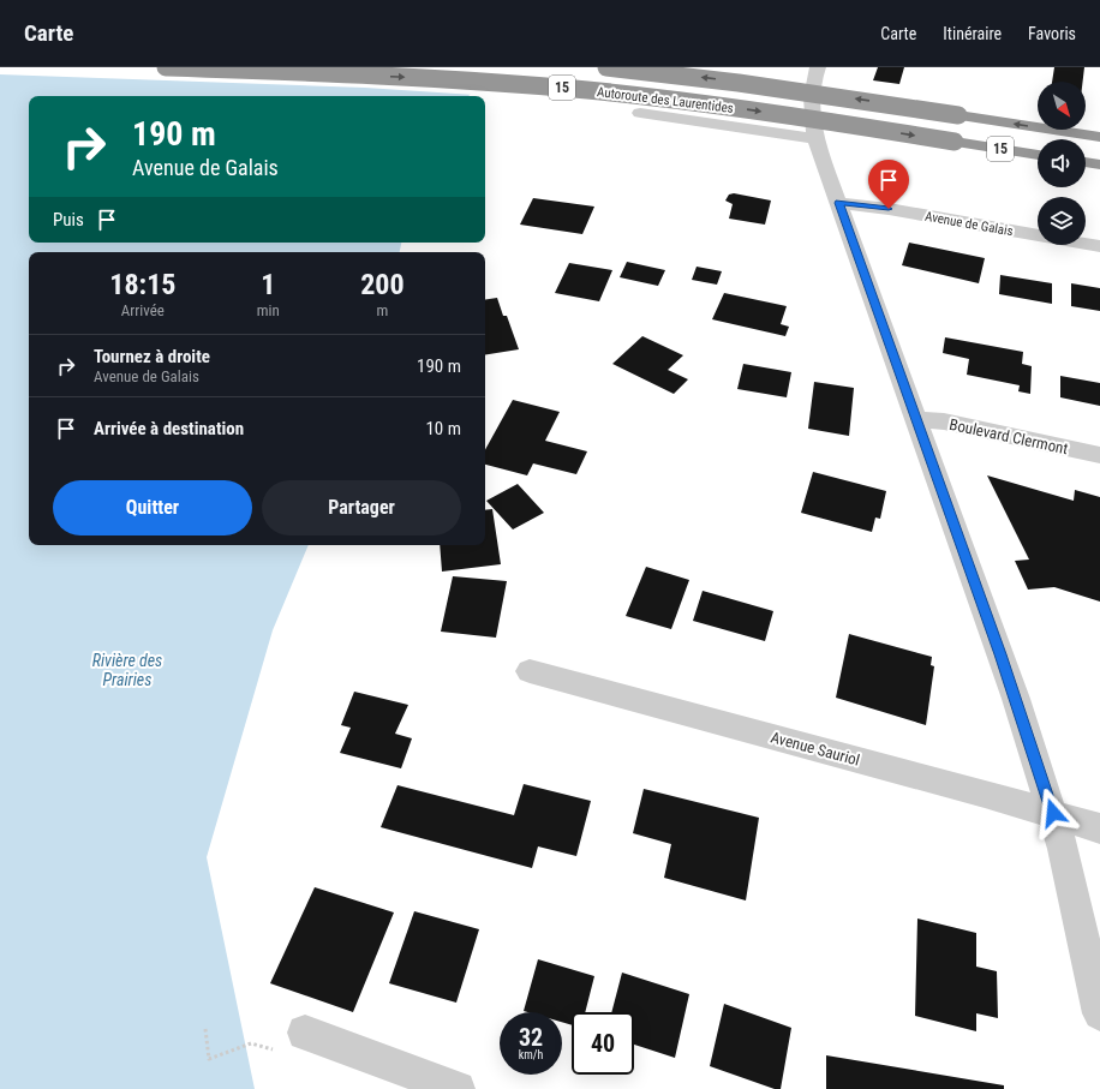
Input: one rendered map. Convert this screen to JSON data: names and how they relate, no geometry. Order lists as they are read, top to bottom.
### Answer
{
  "streets": {
    "highway": ["15", "Autoroute des Laurentides"],
    "street": ["Avenue de Galais", "Boulevard Clermont", "Avenue Sauriol"]
  },
  "water": ["Rivière des Prairies"],
  "north": "bottom right",
  "page": {
    "header": "Carte",
    "nav": ["Carte", "Itinéraire", "Favoris"],
    "turn": ["190 m", "Avenue de Galais"],
    "then": "Puis",
    "eta": [
      "18:15",
      "Arrivée",
      "1",
      "min",
      "200",
      "m"
    ],
    "list": [
      {
        "name": "Tournez à droite",
        "note": "Avenue de Galais",
        "value": "190 m"
      },
      {
        "name": "Arrivée à destination",
        "value": "10 m"
      }
    ],
    "buttons": ["Quitter", "Partager"],
    "speed": "32 km/h",
    "limit": "40"
  }
}
